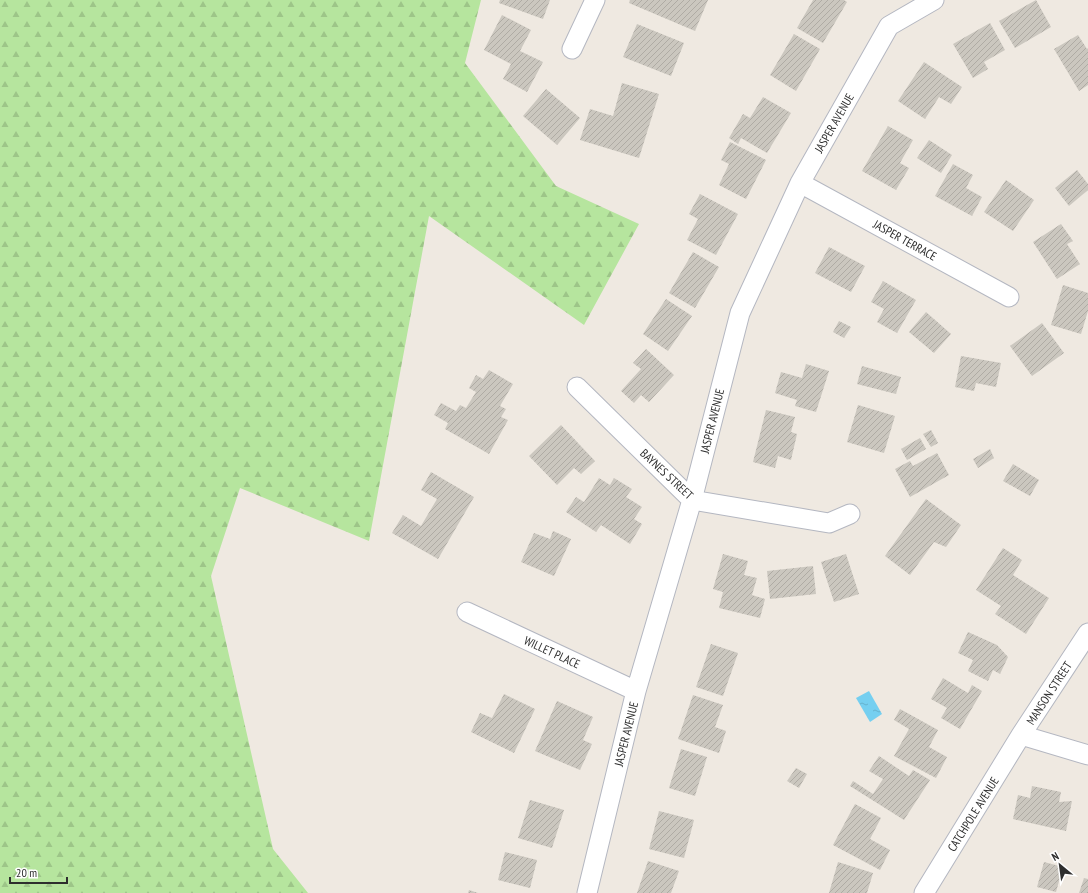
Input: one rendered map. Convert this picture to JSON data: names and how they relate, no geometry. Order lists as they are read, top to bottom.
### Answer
{
  "streets": {
    "street": [
      "JASPER AVENUE",
      "JASPER TERRACE",
      "BAYNES STREET",
      "WILLET PLACE",
      "MANSON STREET",
      "CATCHPOLE AVENUE"
    ]
  },
  "crossings": [
    ["JASPER AVENUE", "JASPER TERRACE"],
    ["JASPER AVENUE", "BAYNES STREET"],
    ["JASPER AVENUE", "WILLET PLACE"],
    ["MANSON STREET", "CATCHPOLE AVENUE"]
  ],
  "scale_bar": "20 m",
  "north": "top left"
}
